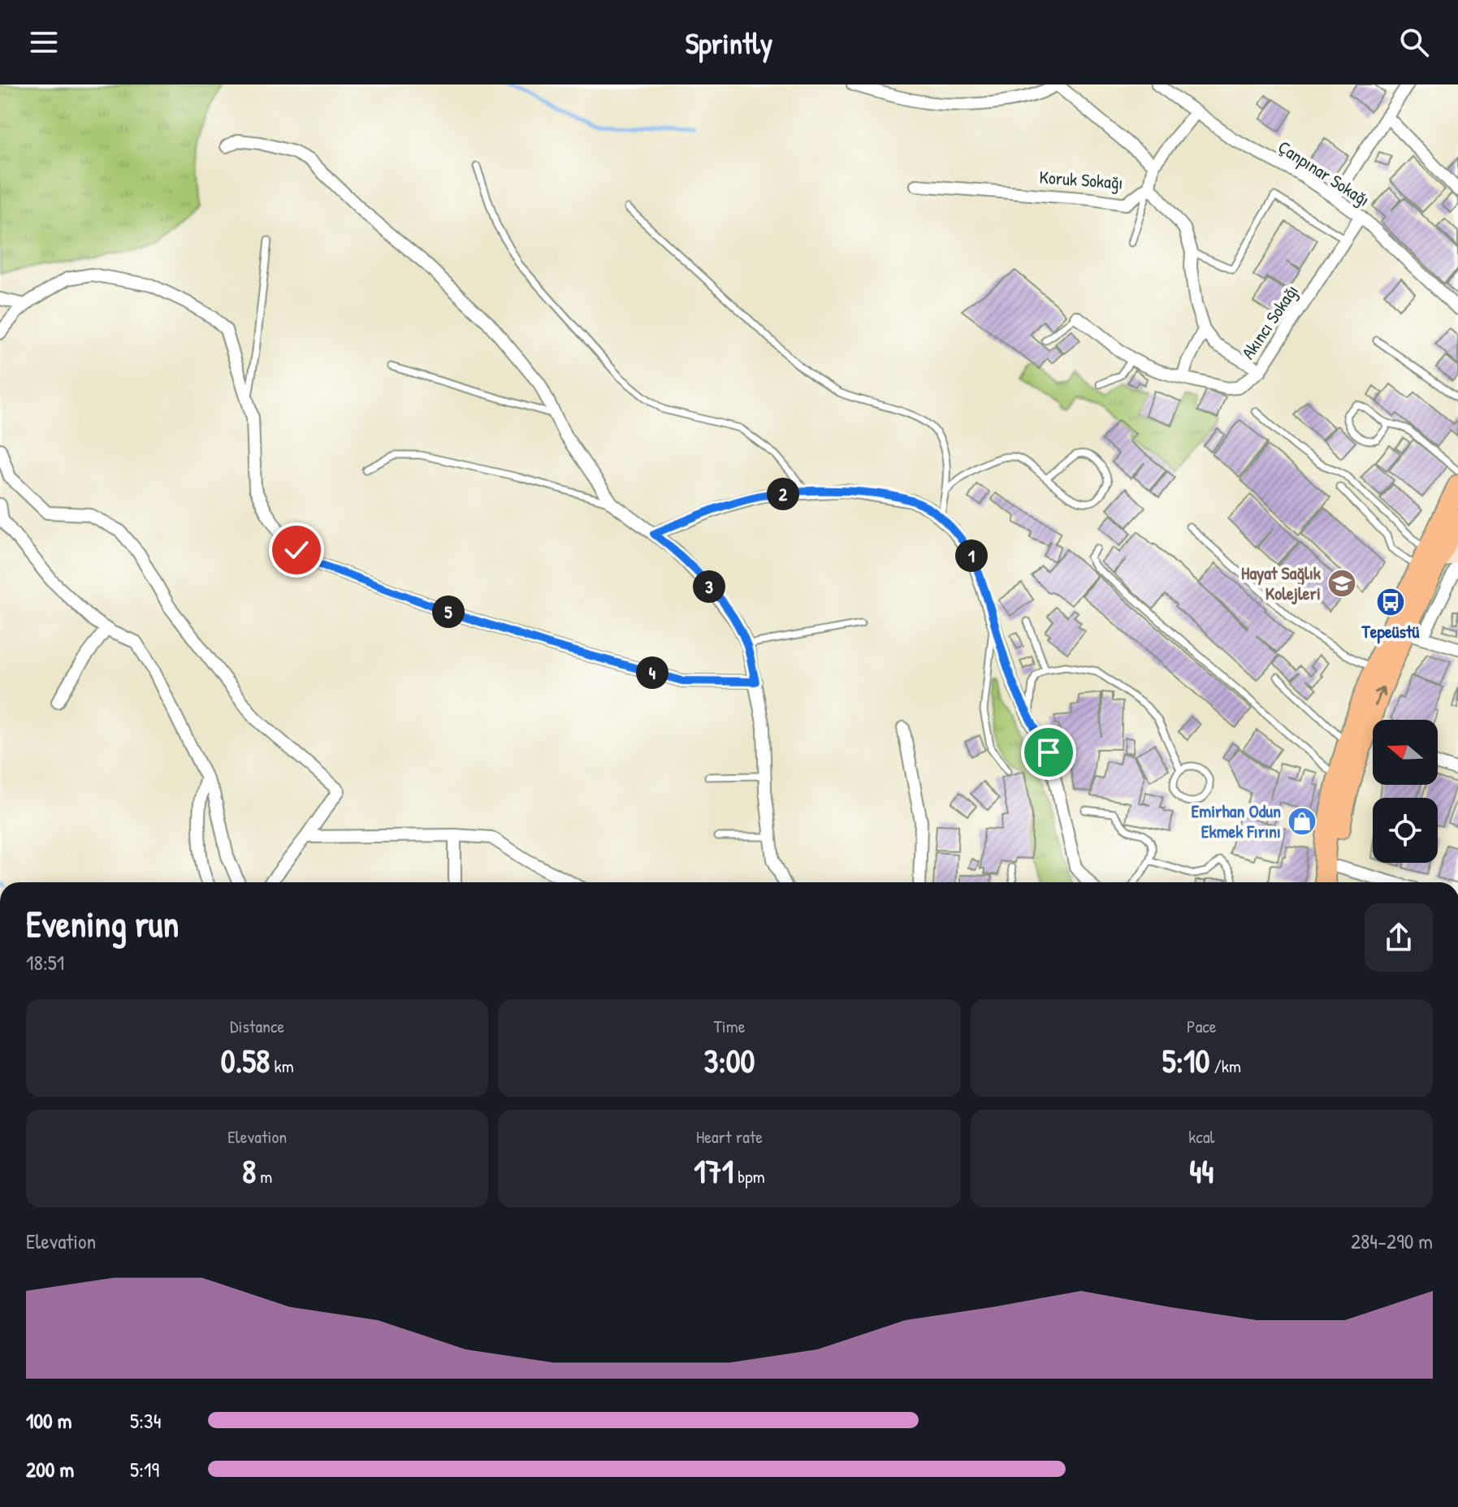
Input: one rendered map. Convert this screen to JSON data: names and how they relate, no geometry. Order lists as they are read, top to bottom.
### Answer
{
  "streets": {
    "street": ["Çanpınar Sokağı", "Koruk Sokağı", "Akıncı Sokağı"]
  },
  "crossings": [
    ["Çanpınar Sokağı", "Koruk Sokağı"],
    ["Çanpınar Sokağı", "Akıncı Sokağı"]
  ],
  "places": {
    "school or university": ["Hayat Sağlık Kolejleri"],
    "bus stop": ["Tepeüstü"],
    "shop": ["Emirhan Odun Ekmek Fırını"]
  },
  "north": "left",
  "page": {
    "header": "Sprintly",
    "pins": [
      "2",
      "1",
      "3",
      "5",
      "4"
    ],
    "heading": ["Evening run", "18:51"],
    "stats": [
      ["Distance", "0.58 km"],
      ["Time", "3:00"],
      ["Pace", "5:10 /km"],
      ["Elevation", "8 m"],
      ["Heart rate", "171 bpm"],
      ["kcal", "44"]
    ],
    "chart": ["Elevation", "284–290 m"],
    "list": [
      {
        "name": "100 m",
        "note": "5:34"
      },
      {
        "name": "200 m",
        "note": "5:19"
      }
    ]
  }
}
